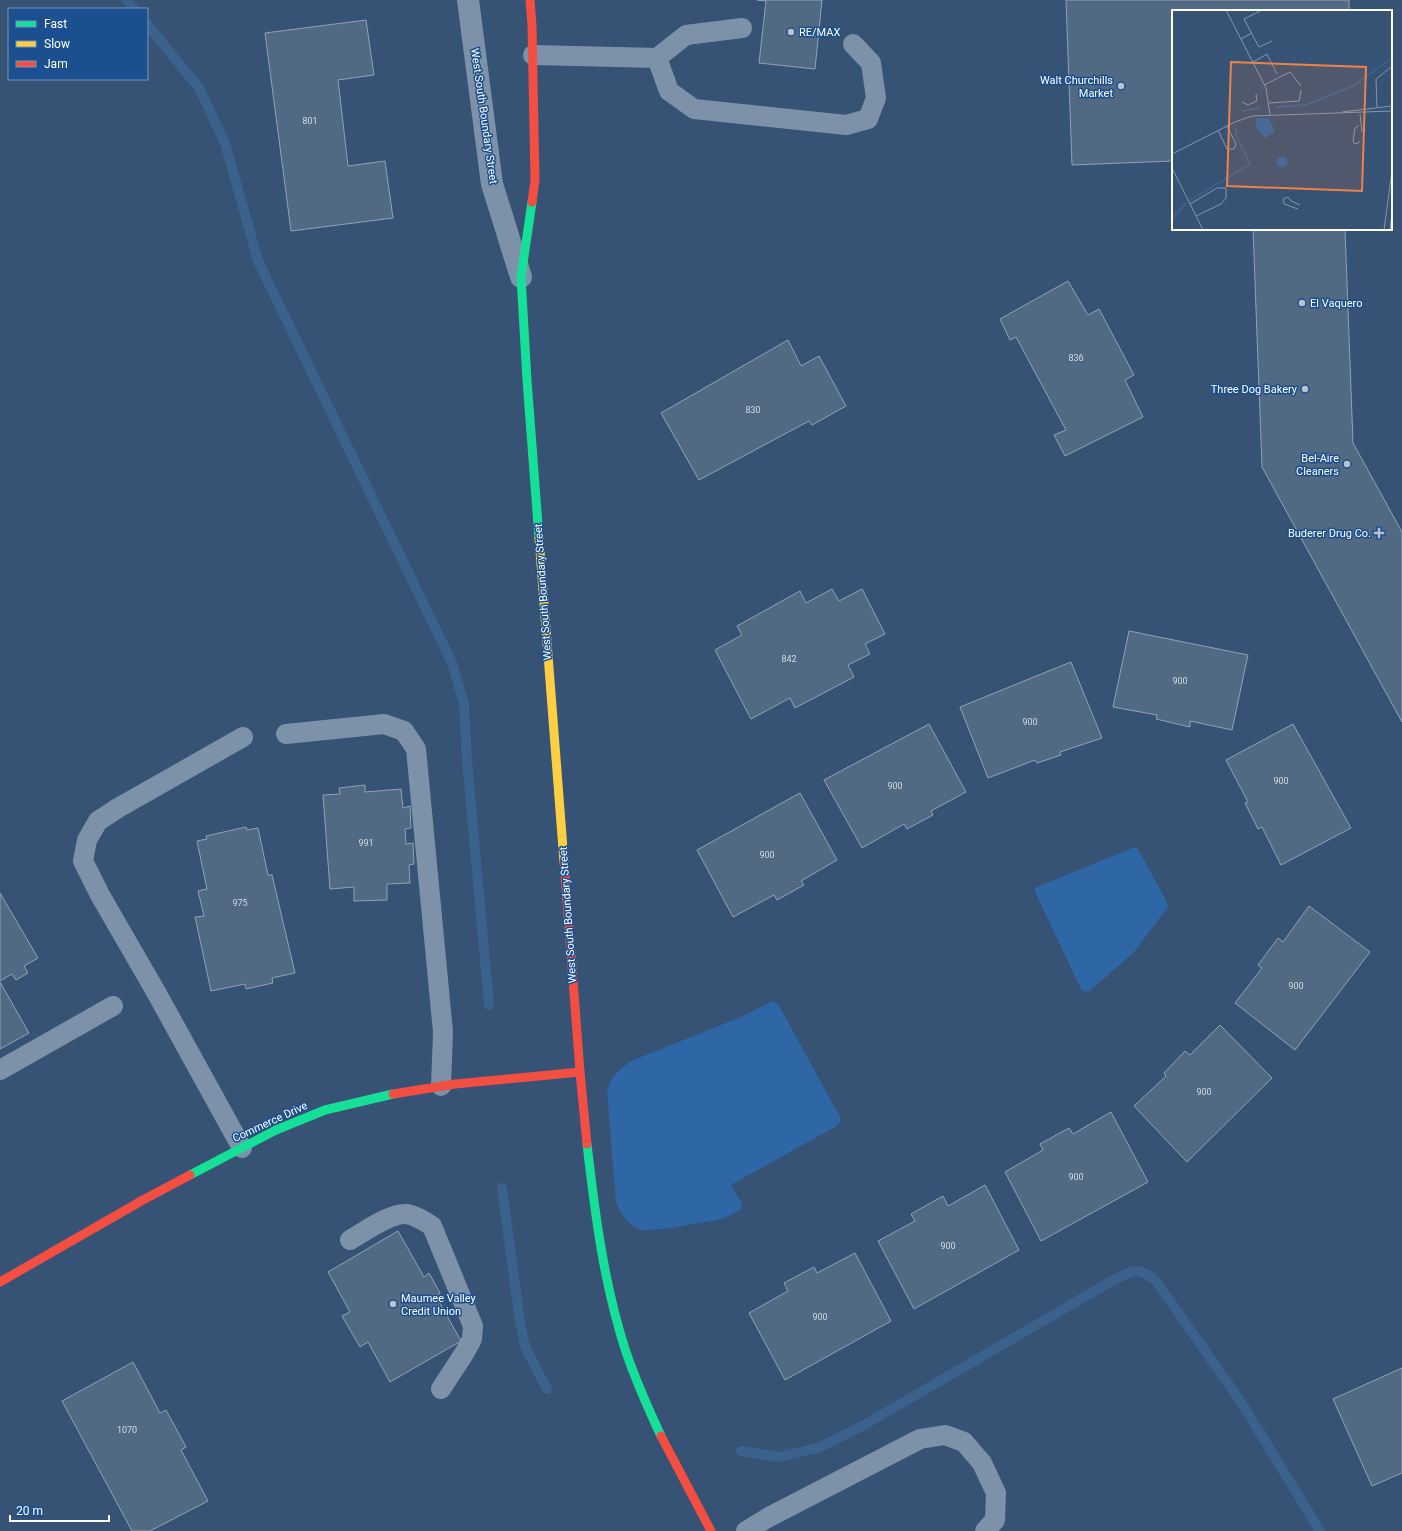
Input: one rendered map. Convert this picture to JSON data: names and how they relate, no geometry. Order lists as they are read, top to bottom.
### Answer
{
  "streets": {
    "street": ["West South Boundary Street", "Commerce Drive"]
  },
  "crossings": [
    ["West South Boundary Street", "Commerce Drive"]
  ],
  "places": {
    "other": [
      "RE/MAX",
      "Walt Churchills Market",
      "El Vaquero",
      "Three Dog Bakery",
      "Bel-Aire Cleaners",
      "Maumee Valley Credit Union"
    ],
    "health": ["Buderer Drug Co."]
  },
  "house_numbers": [
    "801",
    "836",
    "830",
    "842",
    "900",
    "900",
    "900",
    "900",
    "991",
    "900",
    "975",
    "900",
    "900",
    "900",
    "900",
    "900",
    "1070"
  ],
  "legend": ["Fast", "Slow", "Jam"],
  "scale_bar": "20 m"
}
